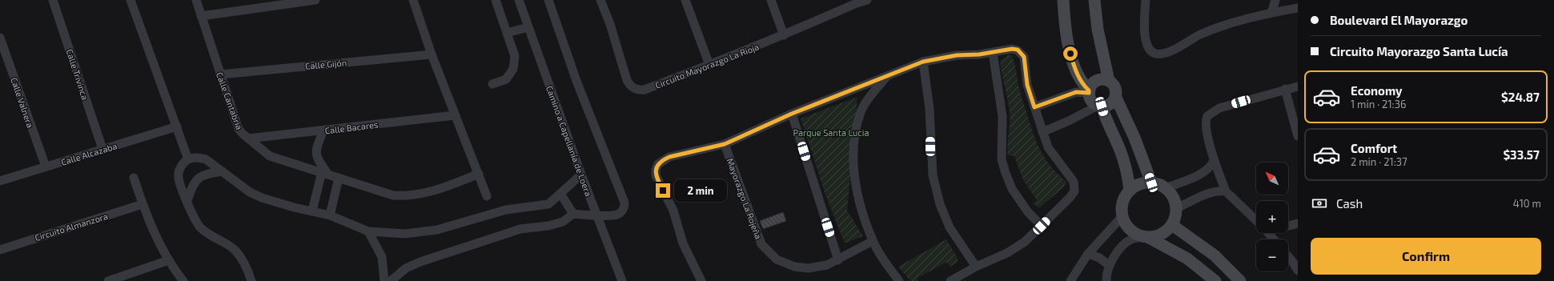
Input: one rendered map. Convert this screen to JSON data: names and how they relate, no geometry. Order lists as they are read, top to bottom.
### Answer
{
  "streets": {
    "street": [
      "Calle Gijón",
      "Circuito Mayorazgo La Rioja",
      "Calle Trivinca",
      "Calle Cantabria",
      "Calle Valnera",
      "Calle Bacares",
      "Camino a Capellanía de Loera",
      "Calle Alcazaba",
      "Mayorazgo La Rojeña",
      "Circuito Almanzora"
    ]
  },
  "crossings": [
    ["Calle Gijón", "Calle Cantabria"],
    ["Calle Trivinca", "Calle Alcazaba"],
    ["Calle Cantabria", "Calle Bacares"],
    ["Calle Valnera", "Calle Alcazaba"]
  ],
  "parks": ["Parque Santa Lucia"],
  "north": "top left",
  "page": {
    "banner": ["Boulevard El Mayorazgo", "Circuito Mayorazgo Santa Lucía"],
    "list": [
      {
        "name": "Economy",
        "note": "1 min · 21:36",
        "value": "$24.87"
      },
      {
        "name": "Comfort",
        "note": "2 min · 21:37",
        "value": "$33.57"
      }
    ],
    "map_buttons": ["+", "−"],
    "bubble": "2 min",
    "pay": ["Cash", "410 m"],
    "buttons": "Confirm"
  }
}
